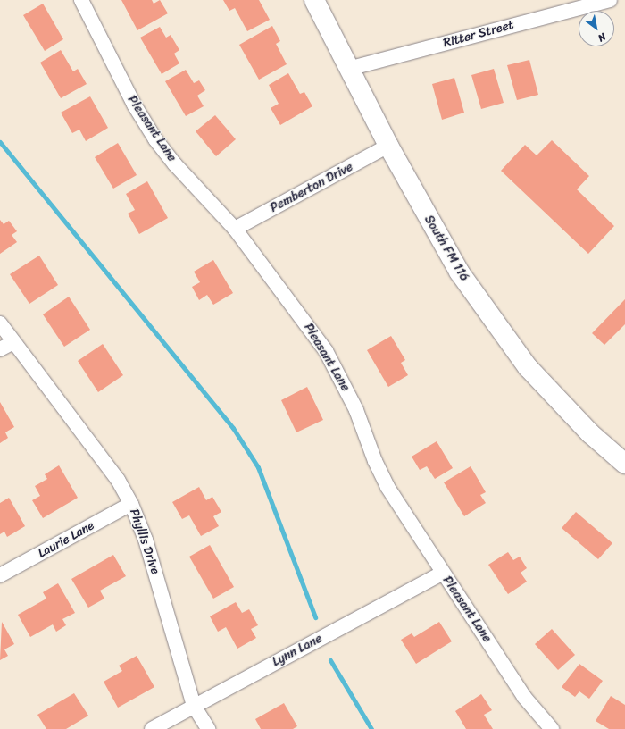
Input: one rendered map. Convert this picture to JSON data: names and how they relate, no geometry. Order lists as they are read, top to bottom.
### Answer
{
  "streets": {
    "main road": ["South FM 116"],
    "street": [
      "Ritter Street",
      "Pleasant Lane",
      "Pemberton Drive",
      "Laurie Lane",
      "Phyllis Drive",
      "Lynn Lane"
    ]
  },
  "crossings": [
    ["Ritter Street", "South FM 116"],
    ["Pleasant Lane", "Pemberton Drive"],
    ["Pleasant Lane", "Lynn Lane"],
    ["Pemberton Drive", "South FM 116"],
    ["Laurie Lane", "Phyllis Drive"],
    ["Phyllis Drive", "Lynn Lane"]
  ],
  "north": "bottom right"
}
